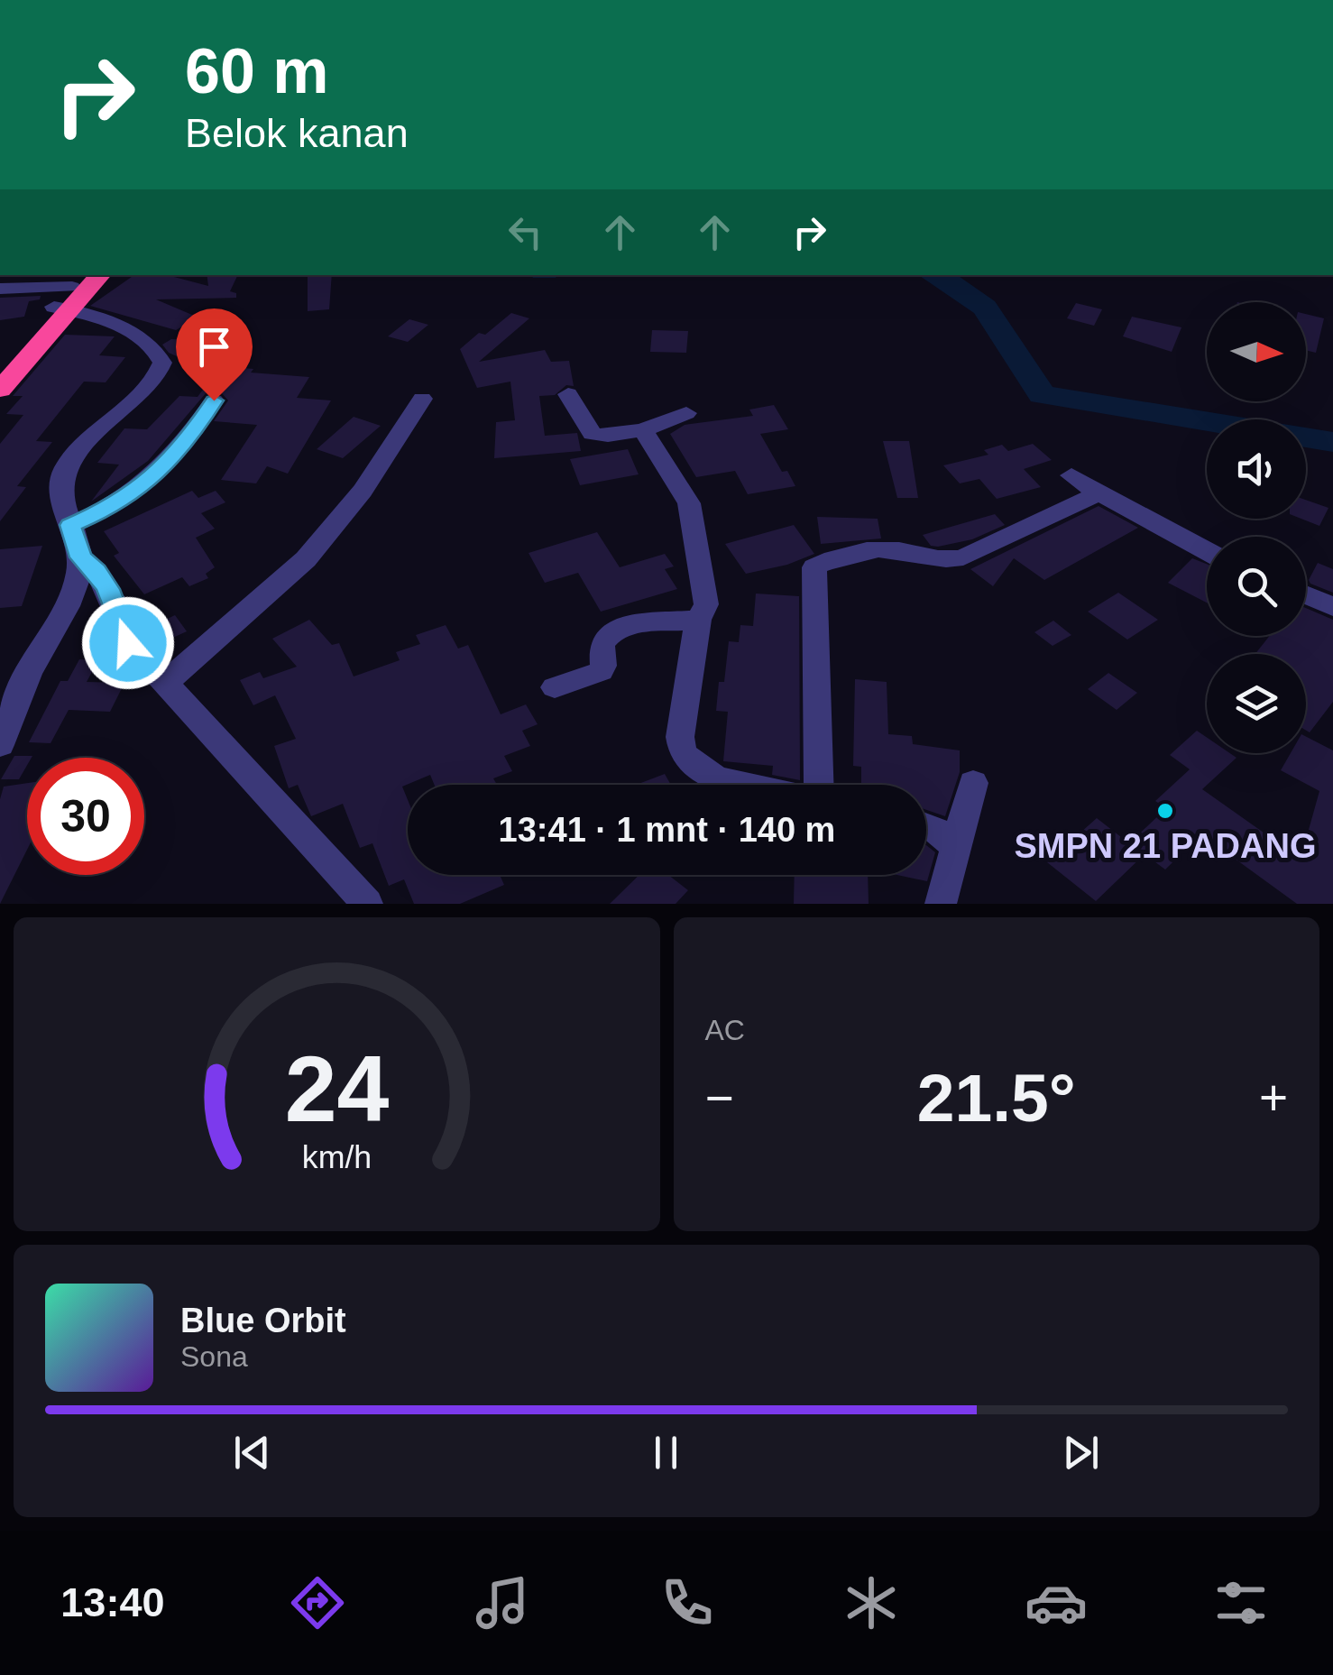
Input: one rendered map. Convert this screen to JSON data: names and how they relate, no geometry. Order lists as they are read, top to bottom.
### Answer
{
  "places": ["SMPN 21 PADANG"],
  "north": "right",
  "page": {
    "turn": ["60 m", "Belok kanan"],
    "limit": "30",
    "trip": "13:41 · 1 mnt · 140 m",
    "tile": "AC",
    "heat": ["−", "21.5°", "+"],
    "song": ["Blue Orbit", "Sona"],
    "tabs": "13:40",
    "gauge": ["24", "km/h"]
  }
}
